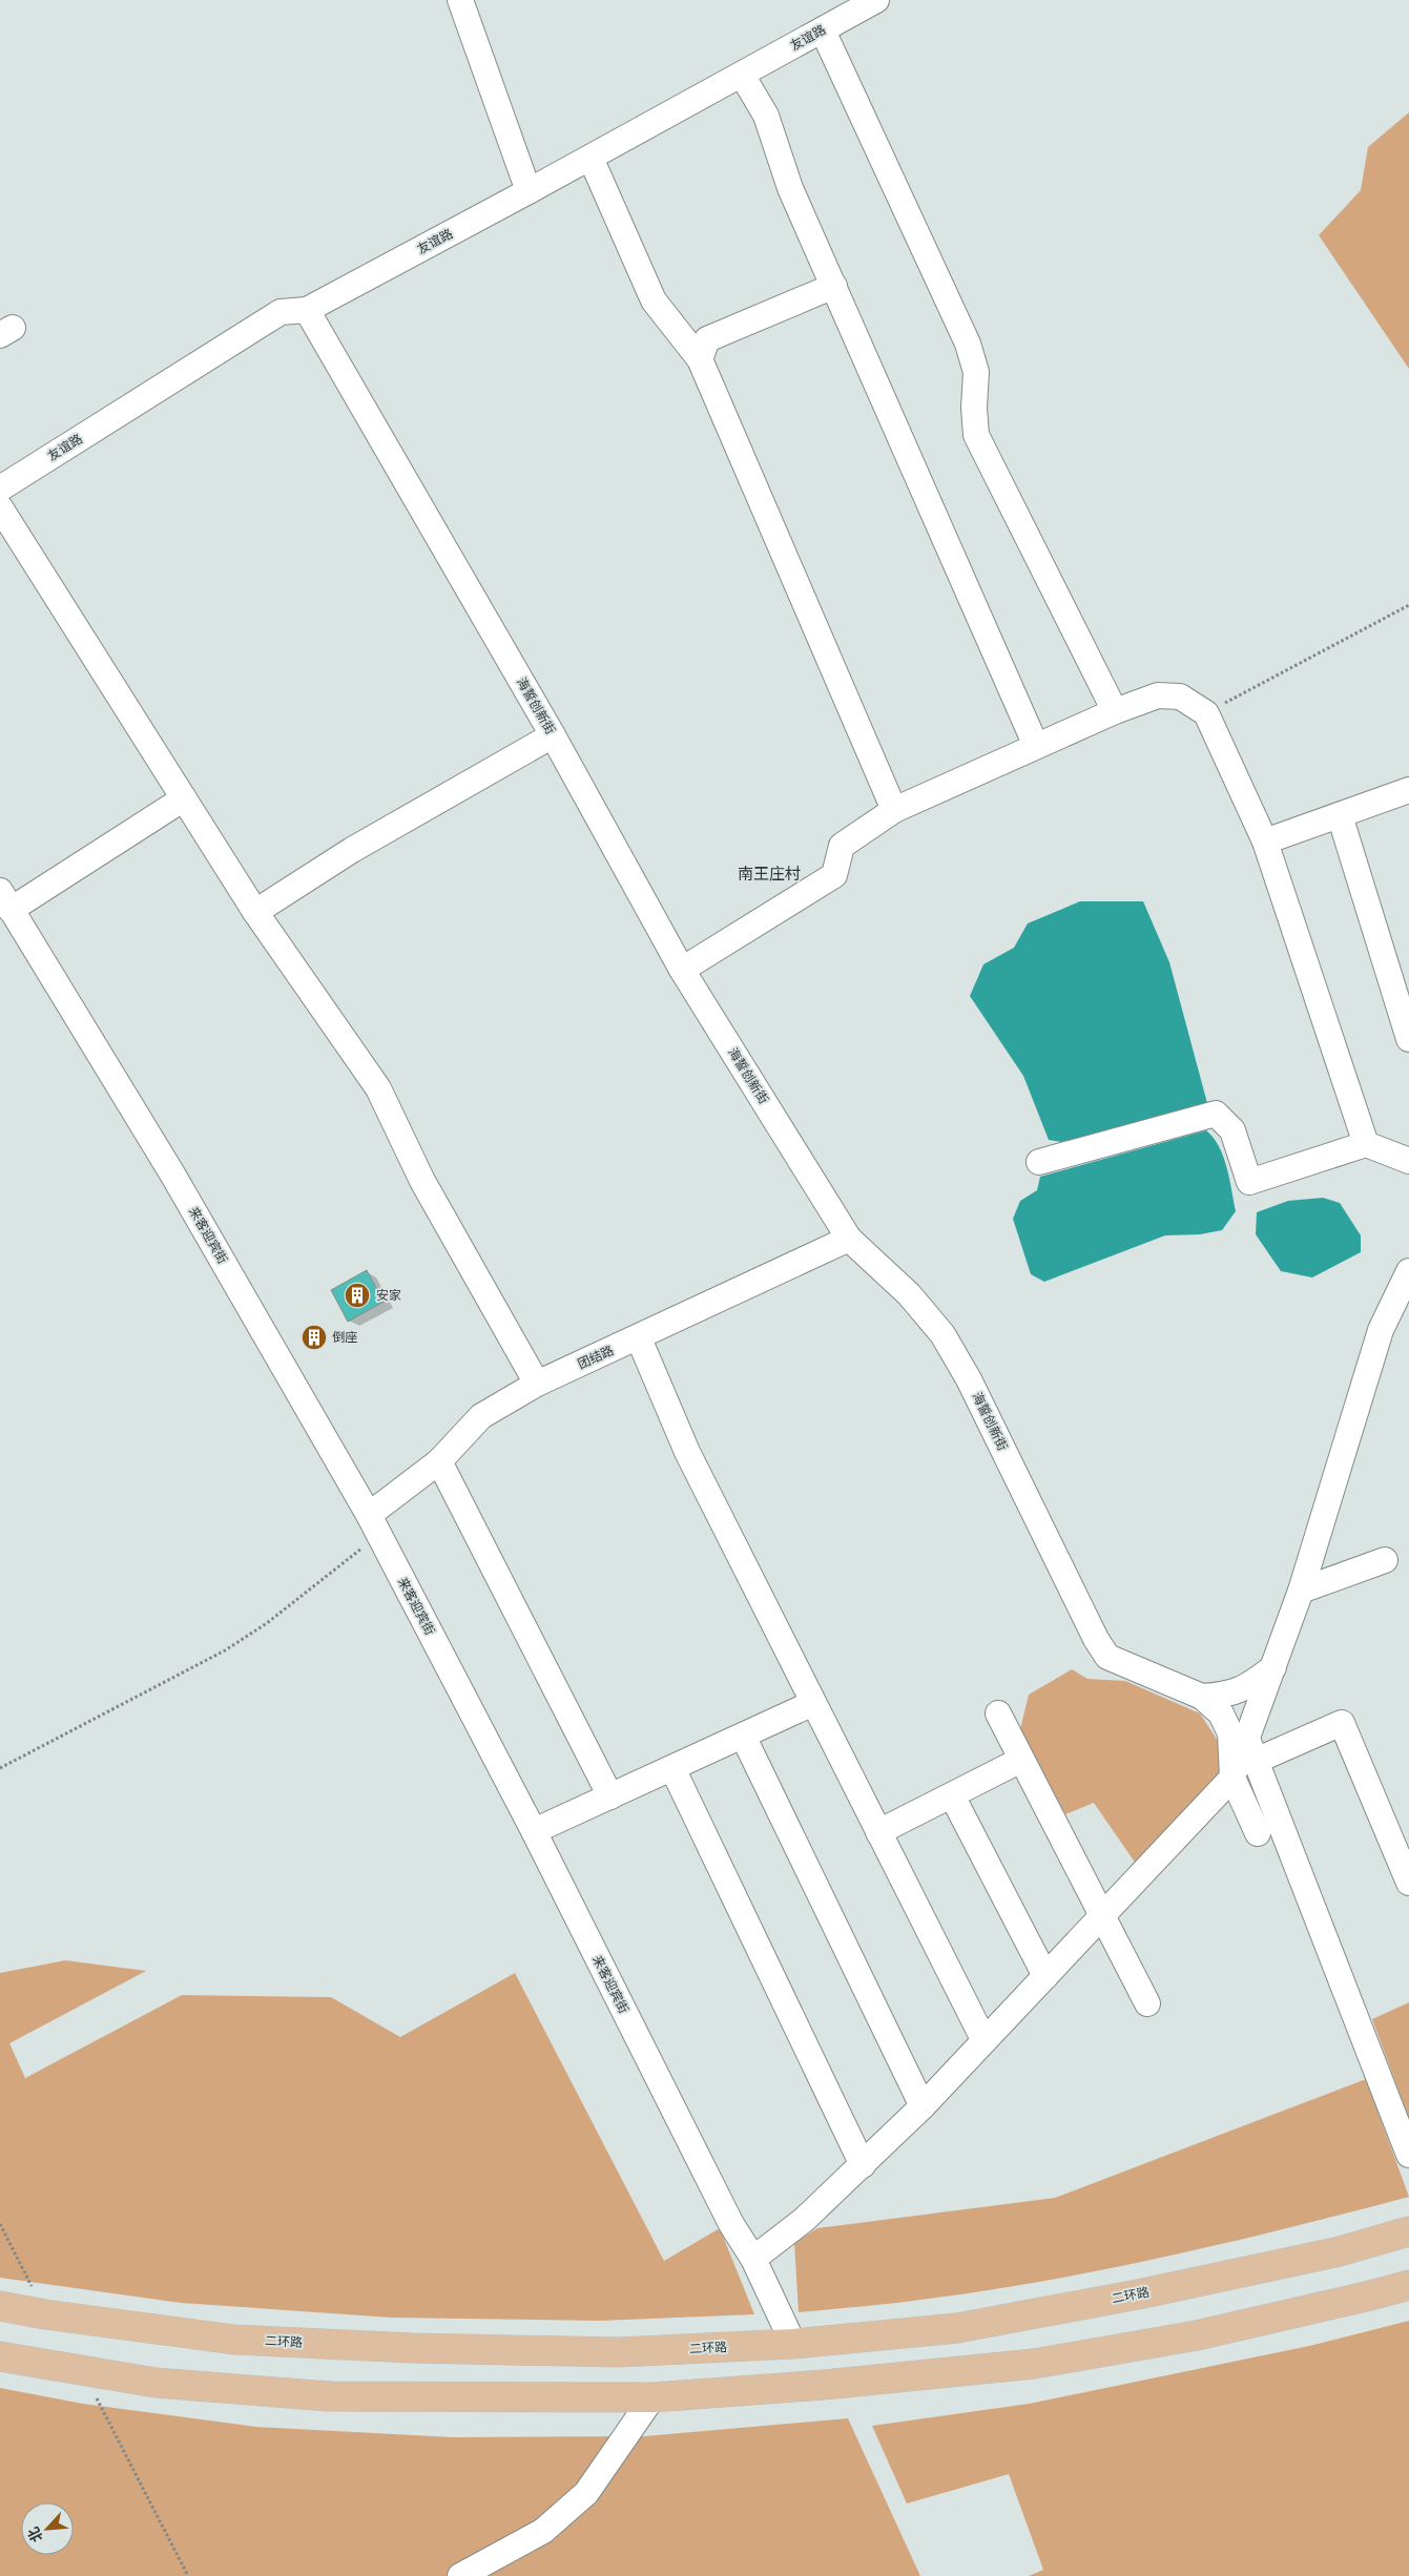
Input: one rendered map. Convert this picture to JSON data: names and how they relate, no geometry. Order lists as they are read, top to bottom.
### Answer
{
  "streets": {
    "main road": ["二环路"],
    "street": [
      "友谊路",
      "海誓创新街",
      "来客迎宾街",
      "团结路"
    ]
  },
  "crossings": [
    ["友谊路", "海誓创新街"],
    ["海誓创新街", "团结路"],
    ["来客迎宾街", "团结路"],
    ["来客迎宾街", "二环路"]
  ],
  "districts": ["南王庄村"],
  "places": {
    "building": ["安家", "倒座"]
  },
  "north": "bottom left"
}
